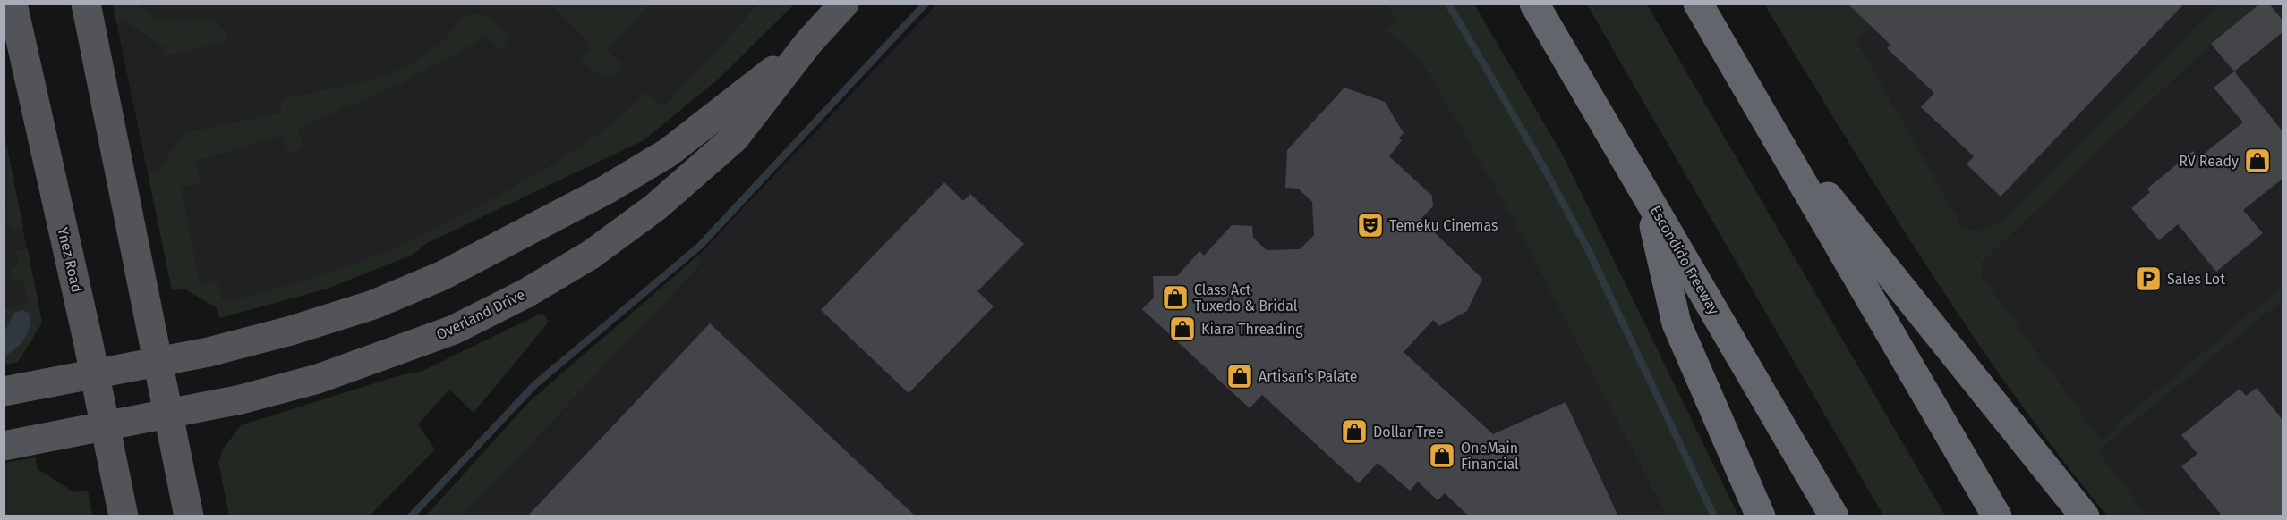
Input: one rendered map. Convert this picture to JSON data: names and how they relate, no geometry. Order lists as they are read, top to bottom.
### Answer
{
  "streets": {
    "highway": ["Escondido Freeway"],
    "main road": ["Ynez Road", "Overland Drive"]
  },
  "crossings": [
    ["Ynez Road", "Overland Drive"]
  ],
  "places": {
    "shop": [
      "RV Ready",
      "Class Act Tuxedo & Bridal",
      "Kiara Threading",
      "Artisan’s Palate",
      "Dollar Tree",
      "OneMain Financial"
    ],
    "theatre": ["Temeku Cinemas"],
    "parking": ["Sales Lot"]
  }
}
